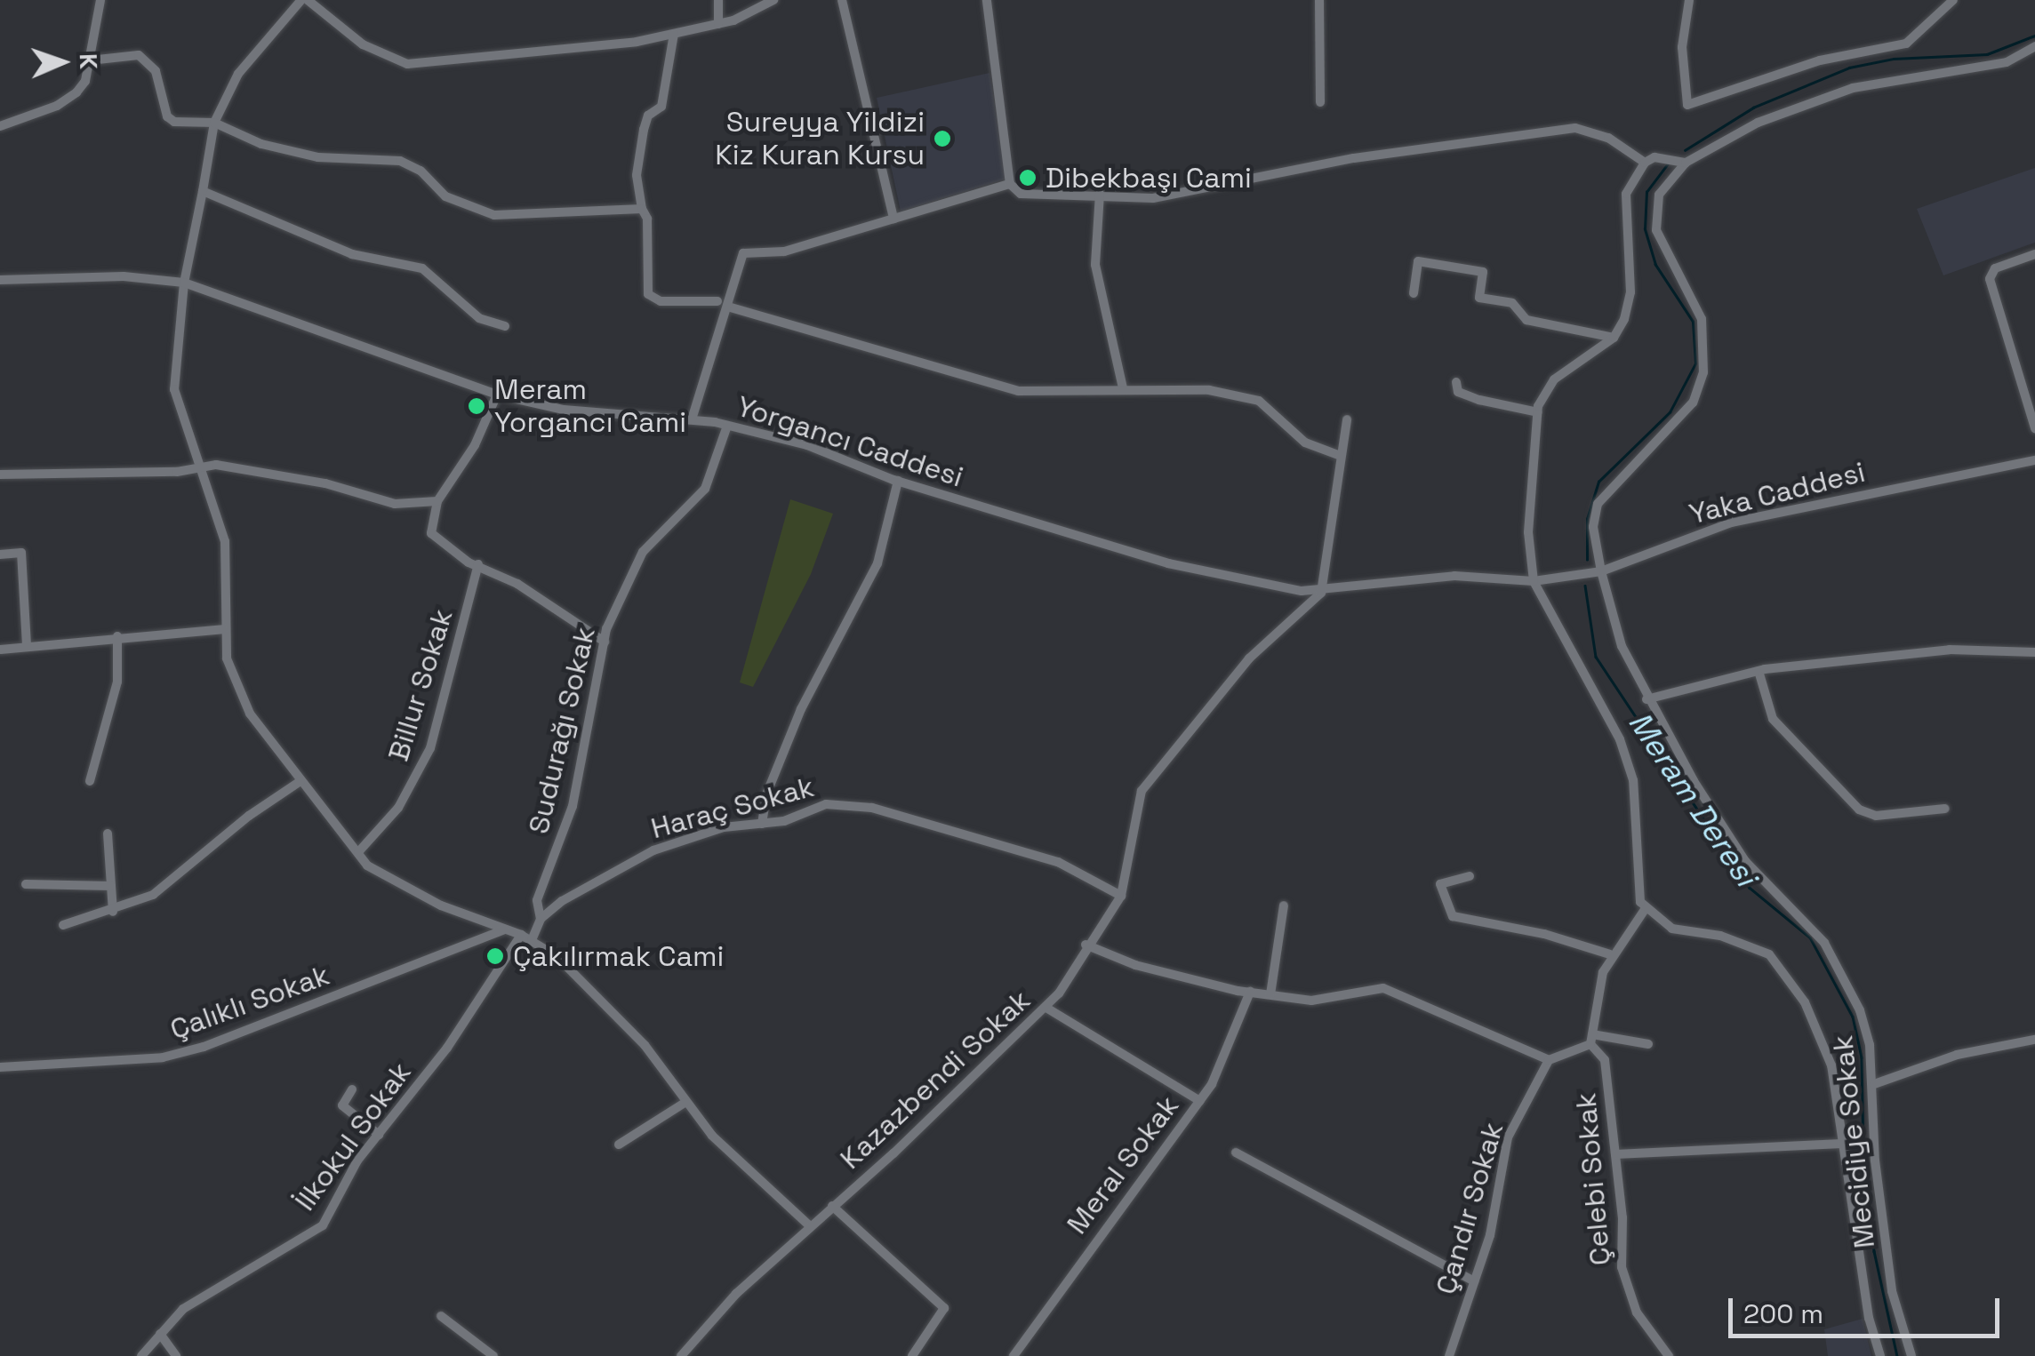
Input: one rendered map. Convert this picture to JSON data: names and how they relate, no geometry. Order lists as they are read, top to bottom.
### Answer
{
  "streets": {
    "street": [
      "Yorgancı Caddesi",
      "Yaka Caddesi",
      "Billur Sokak",
      "Sudurağı Sokak",
      "Haraç Sokak",
      "Çalıklı Sokak",
      "Kazazbendi Sokak",
      "İlkokul Sokak",
      "Mecidiye Sokak",
      "Meral Sokak",
      "Çelebi Sokak",
      "Çandır Sokak"
    ]
  },
  "crossings": [
    ["Yorgancı Caddesi", "Yaka Caddesi"],
    ["Yorgancı Caddesi", "Sudurağı Sokak"],
    ["Yorgancı Caddesi", "Kazazbendi Sokak"],
    ["Yaka Caddesi", "Mecidiye Sokak"],
    ["Sudurağı Sokak", "Haraç Sokak"],
    ["Haraç Sokak", "Kazazbendi Sokak"]
  ],
  "water": ["Meram Deresi"],
  "places": [
    "Sureyya Yildizi Kiz Kuran Kursu",
    "Dibekbaşı Cami",
    "Meram Yorgancı Cami",
    "Çakılırmak Cami"
  ],
  "scale_bar": "200 m",
  "north": "right"
}
